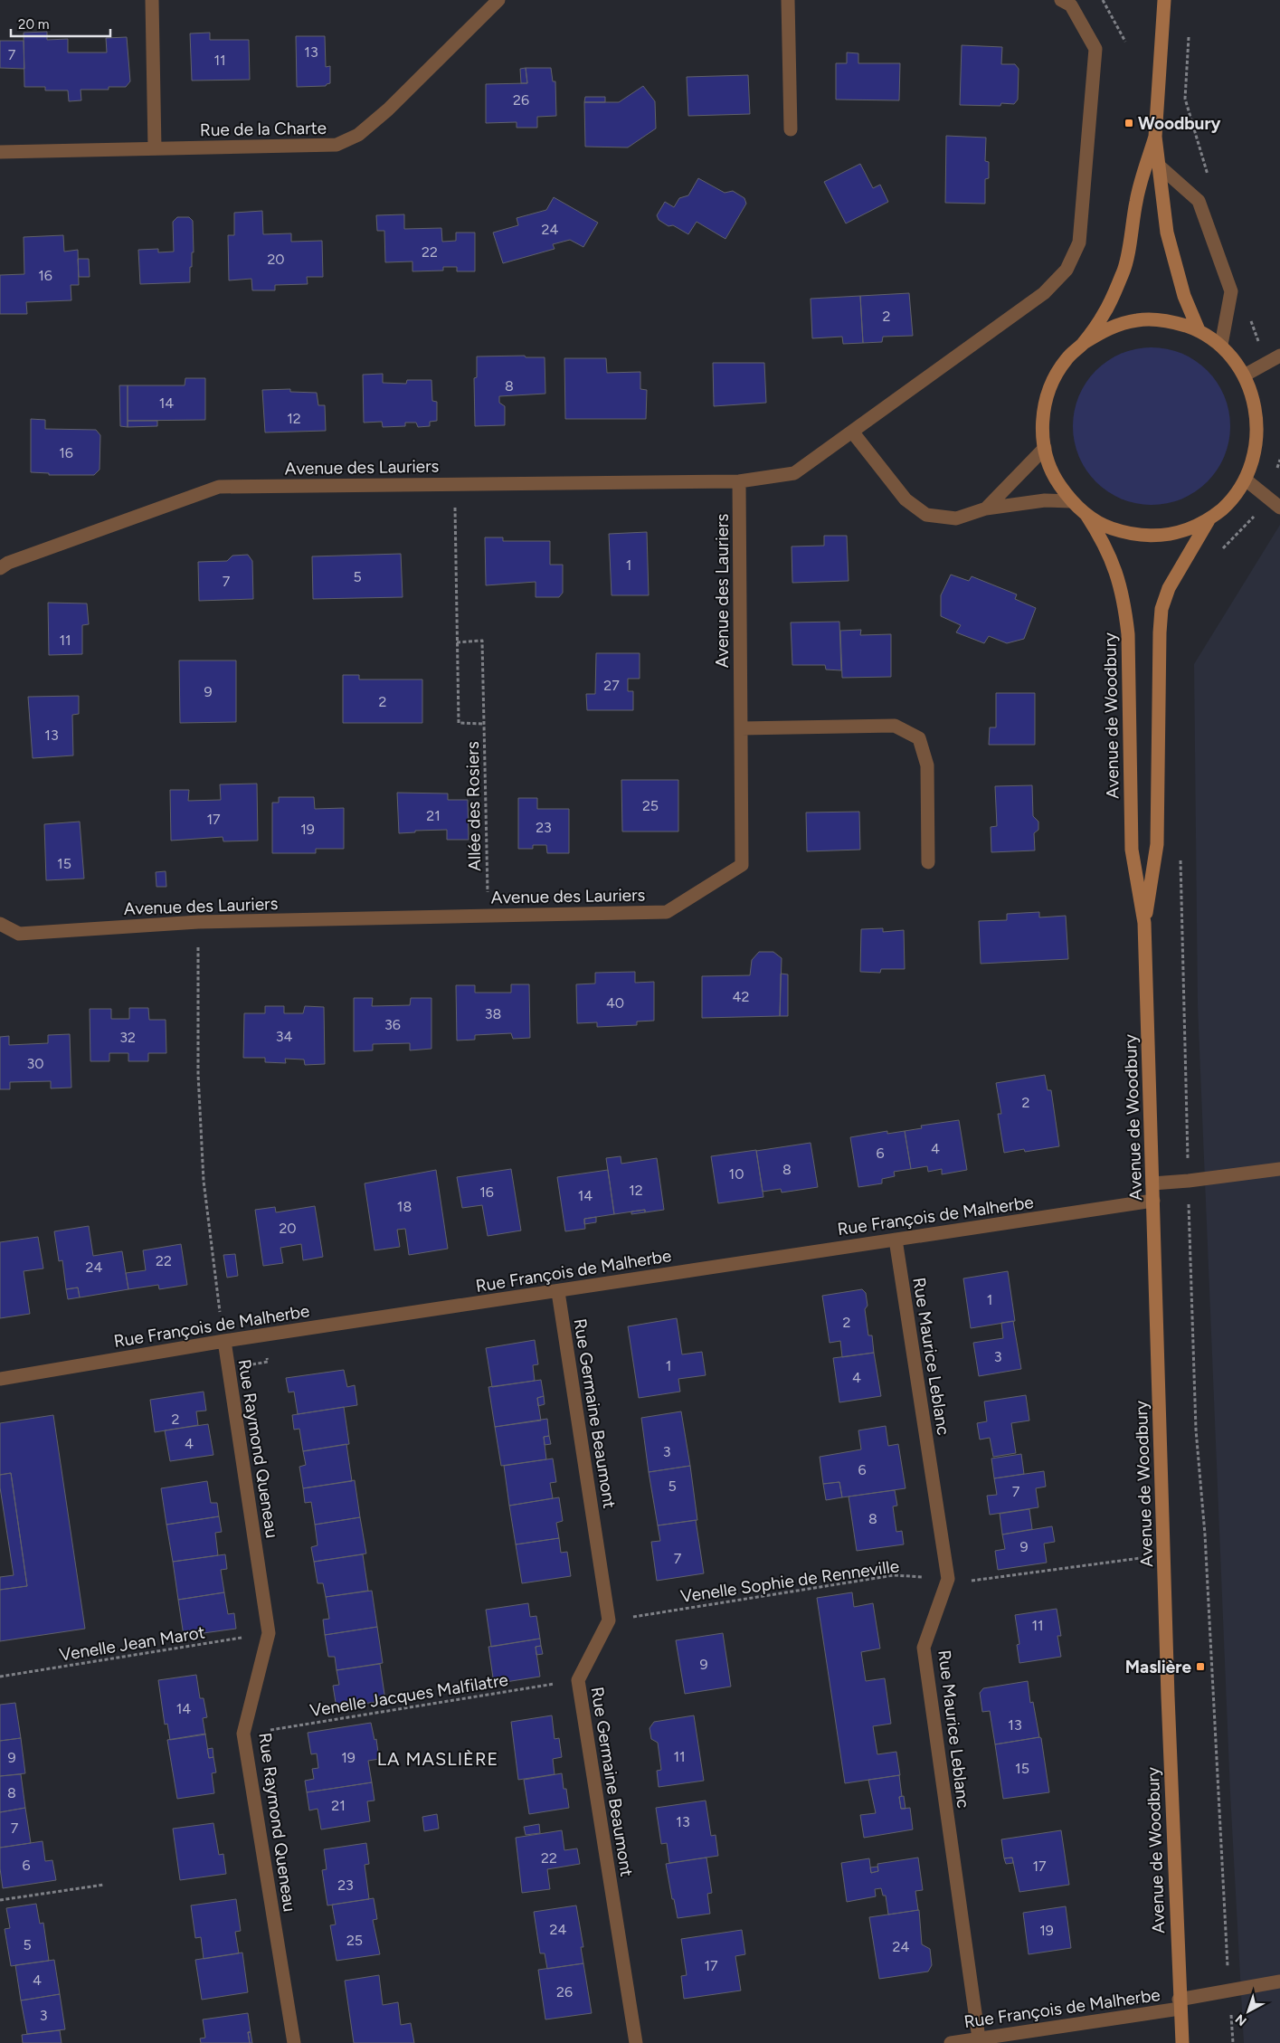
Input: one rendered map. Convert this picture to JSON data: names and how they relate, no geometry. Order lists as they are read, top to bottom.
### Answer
{
  "streets": {
    "street": [
      "Rue de la Charte",
      "Avenue des Lauriers",
      "Avenue de Woodbury",
      "Rue François de Malherbe",
      "Rue Maurice Leblanc",
      "Rue Germaine Beaumont",
      "Rue Raymond Queneau"
    ],
    "path": [
      "Allée des Rosiers",
      "Venelle Sophie de Renneville",
      "Venelle Jean Marot",
      "Venelle Jacques Malfilatre"
    ]
  },
  "crossings": [
    ["Avenue des Lauriers", "Allée des Rosiers"],
    ["Avenue de Woodbury", "Rue François de Malherbe"],
    ["Avenue de Woodbury", "Venelle Sophie de Renneville"],
    ["Rue François de Malherbe", "Rue Maurice Leblanc"],
    ["Rue François de Malherbe", "Rue Germaine Beaumont"],
    ["Rue François de Malherbe", "Rue Raymond Queneau"],
    ["Rue Maurice Leblanc", "Venelle Sophie de Renneville"],
    ["Rue Germaine Beaumont", "Venelle Sophie de Renneville"],
    ["Rue Germaine Beaumont", "Venelle Jacques Malfilatre"],
    ["Rue Raymond Queneau", "Venelle Jean Marot"],
    ["Rue Raymond Queneau", "Venelle Jacques Malfilatre"]
  ],
  "districts": ["LA MASLIÈRE"],
  "places": {
    "transit": ["Woodbury", "Maslière"]
  },
  "house_numbers": [
    "13",
    "7",
    "11",
    "26",
    "24",
    "22",
    "20",
    "16",
    "2",
    "8",
    "14",
    "12",
    "16",
    "1",
    "5",
    "7",
    "11",
    "27",
    "9",
    "2",
    "13",
    "25",
    "21",
    "17",
    "23",
    "19",
    "15",
    "42",
    "40",
    "38",
    "36",
    "34",
    "32",
    "30",
    "2",
    "4",
    "6",
    "8",
    "10",
    "12",
    "16",
    "14",
    "18",
    "20",
    "22",
    "24",
    "1",
    "2",
    "3",
    "1",
    "4",
    "2",
    "4",
    "3",
    "6",
    "5",
    "7",
    "8",
    "9",
    "7",
    "11",
    "9",
    "14",
    "13",
    "11",
    "9",
    "19",
    "15",
    "8",
    "21",
    "13",
    "7",
    "22",
    "6",
    "17",
    "23",
    "24",
    "19",
    "25",
    "5",
    "24",
    "17",
    "4",
    "26",
    "3"
  ],
  "scale_bar": "20 m",
  "north": "bottom left"
}
